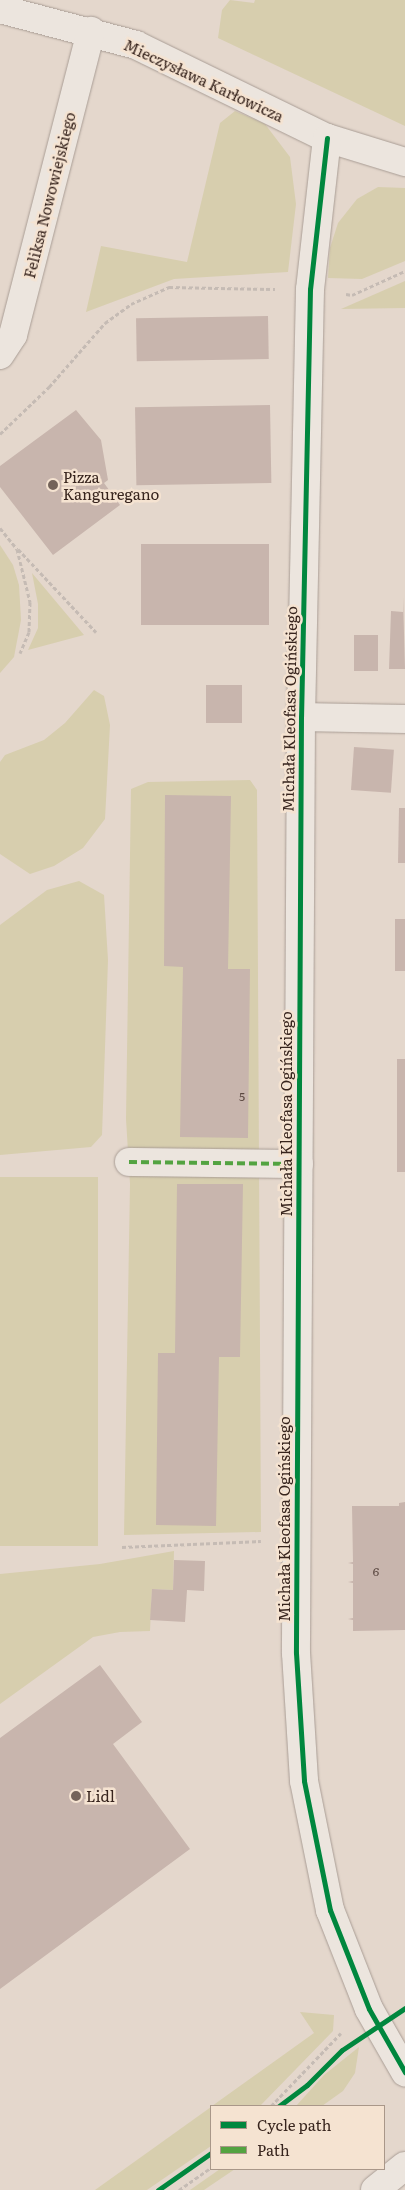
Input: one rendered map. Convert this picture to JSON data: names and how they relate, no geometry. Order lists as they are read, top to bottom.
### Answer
{
  "streets": {
    "street": ["Mieczysława Karłowicza", "Feliksa Nowowiejskiego", "Michała Kleofasa Ogińskiego"]
  },
  "crossings": [
    ["Mieczysława Karłowicza", "Feliksa Nowowiejskiego"],
    ["Mieczysława Karłowicza", "Michała Kleofasa Ogińskiego"]
  ],
  "places": ["Pizza Kanguregano", "Lidl"],
  "house_numbers": ["5", "6"],
  "legend": ["Cycle path", "Path"]
}
